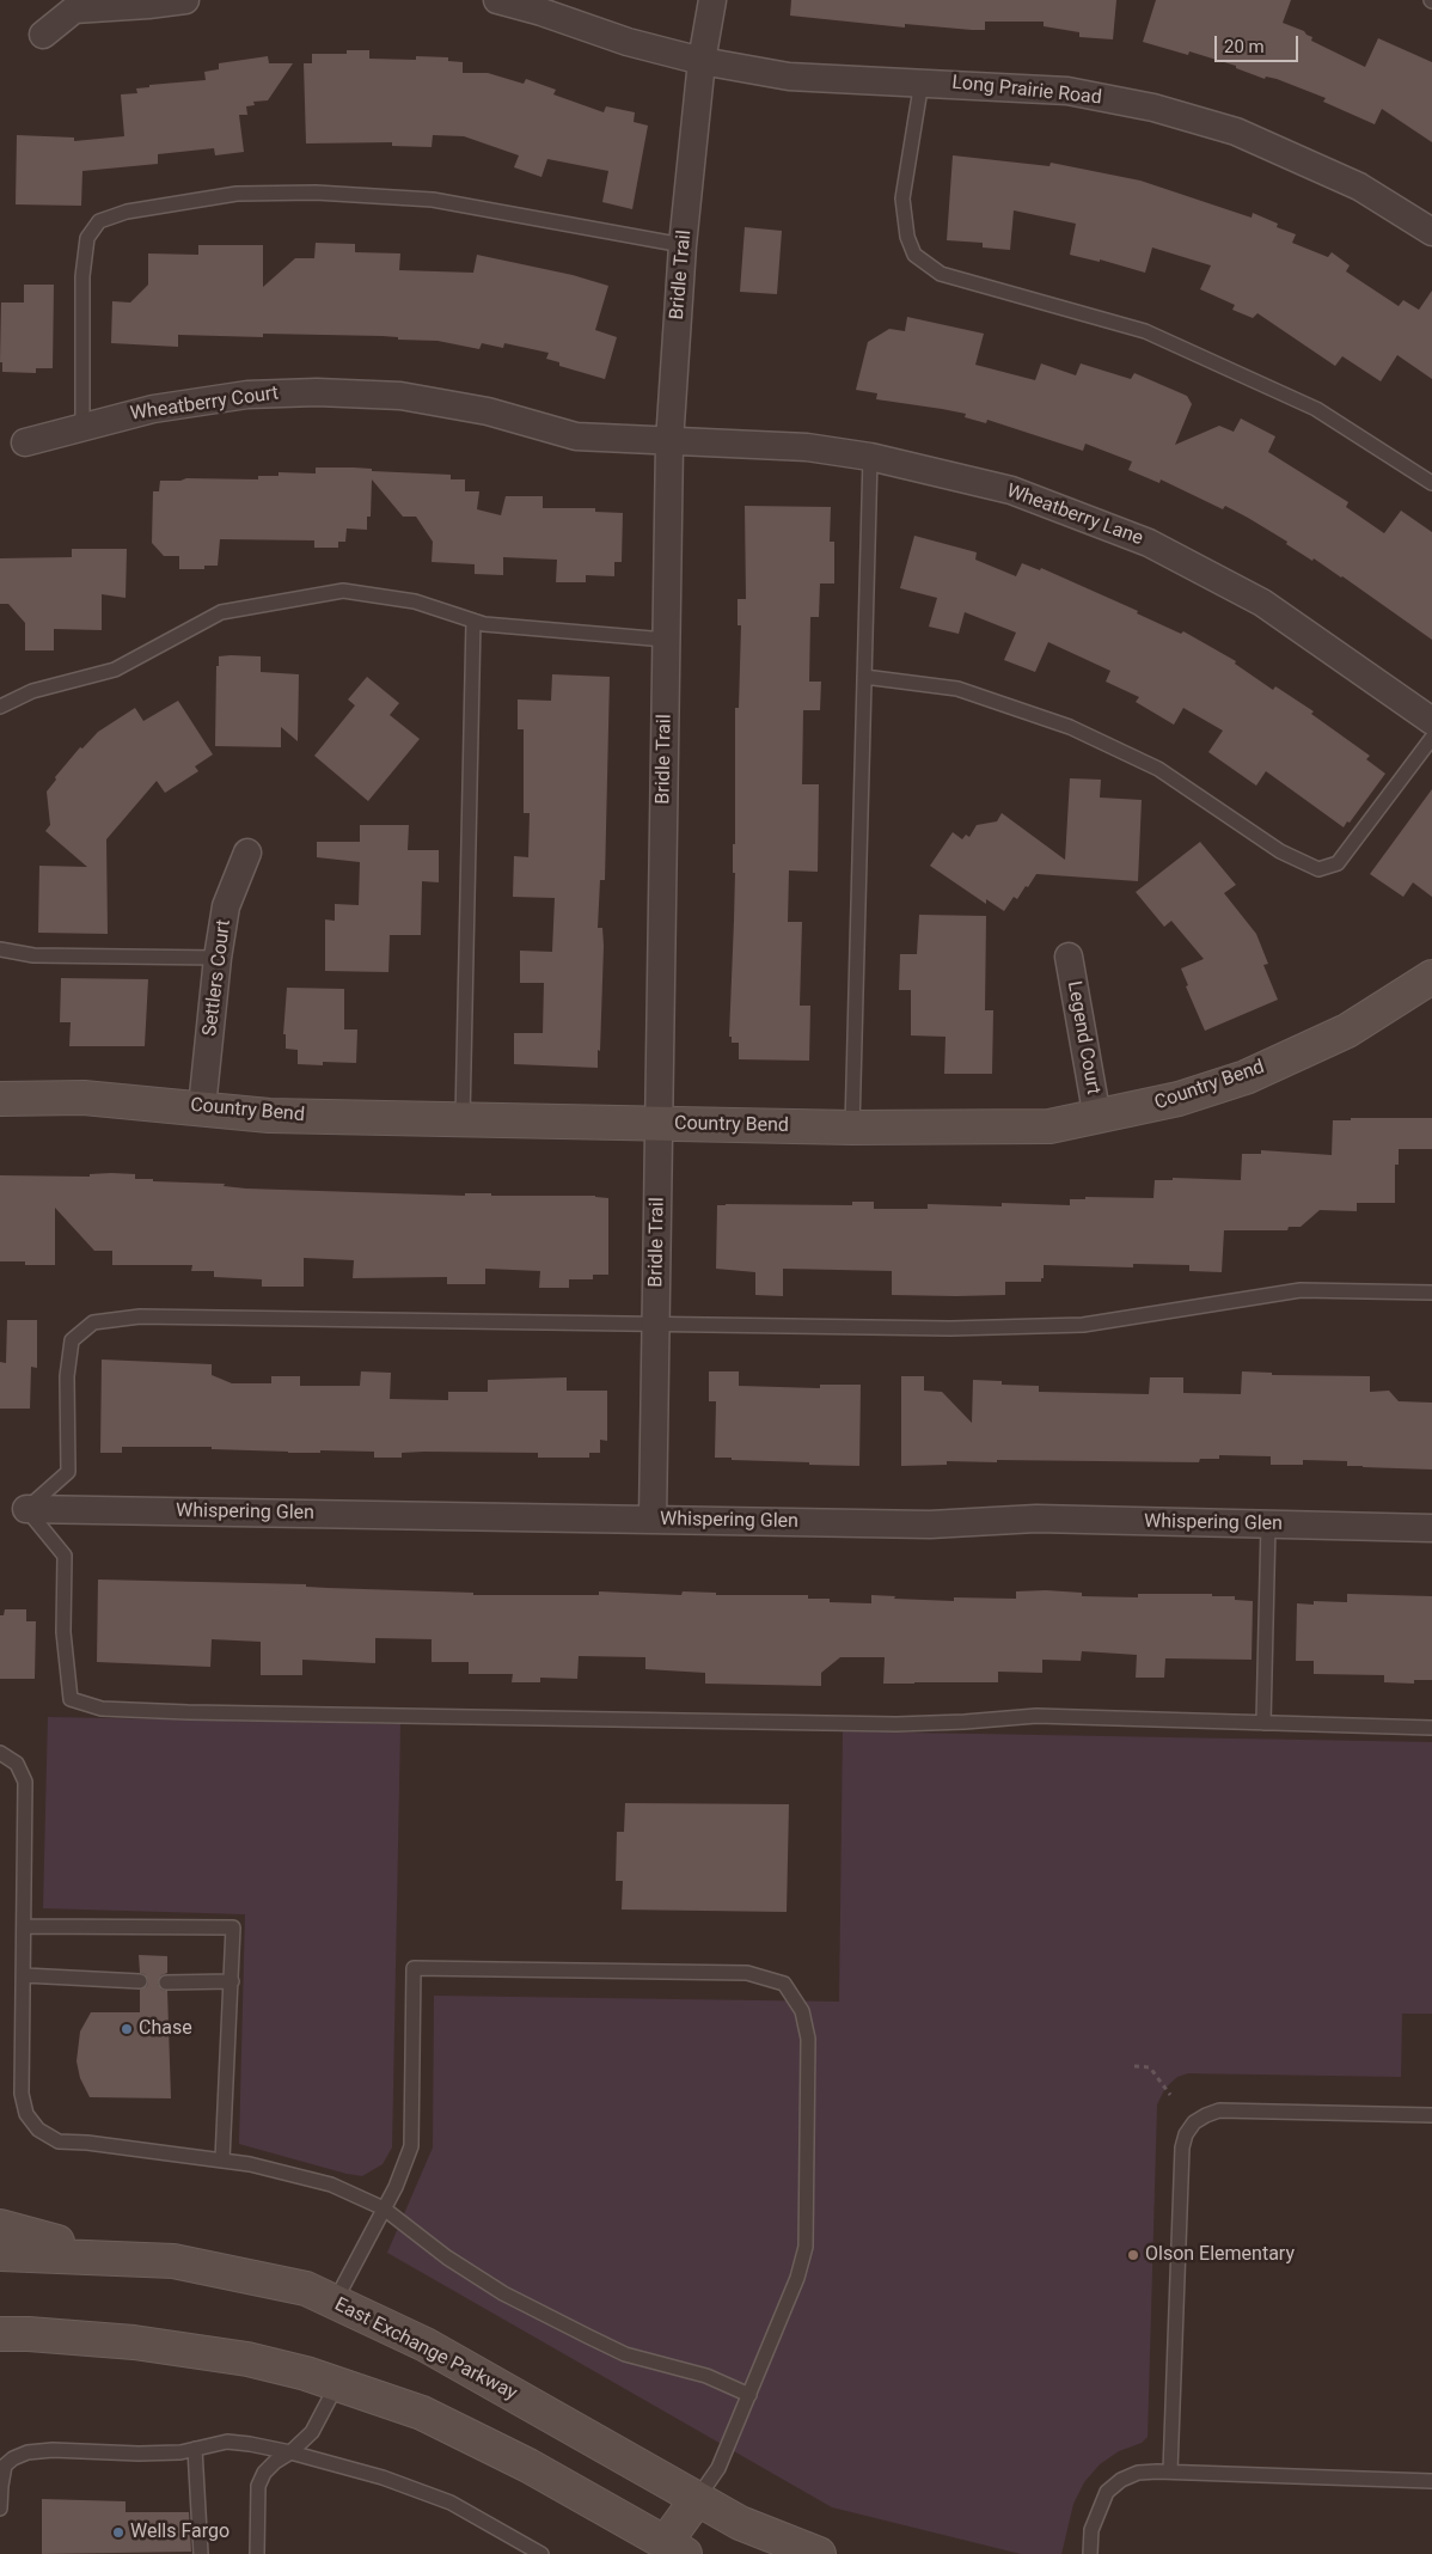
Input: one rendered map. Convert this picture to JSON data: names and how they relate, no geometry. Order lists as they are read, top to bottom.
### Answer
{
  "streets": {
    "street": [
      "Long Prairie Road",
      "Bridle Trail",
      "Wheatberry Court",
      "Wheatberry Lane",
      "Settlers Court",
      "Legend Court",
      "Country Bend",
      "Whispering Glen",
      "East Exchange Parkway"
    ]
  },
  "crossings": [
    ["Long Prairie Road", "Bridle Trail"],
    ["Bridle Trail", "Wheatberry Court"],
    ["Bridle Trail", "Wheatberry Lane"],
    ["Bridle Trail", "Country Bend"],
    ["Bridle Trail", "Whispering Glen"],
    ["Wheatberry Court", "Wheatberry Lane"],
    ["Settlers Court", "Country Bend"],
    ["Legend Court", "Country Bend"]
  ],
  "places": ["Chase", "Olson Elementary", "Wells Fargo"],
  "scale_bar": "20 m"
}
